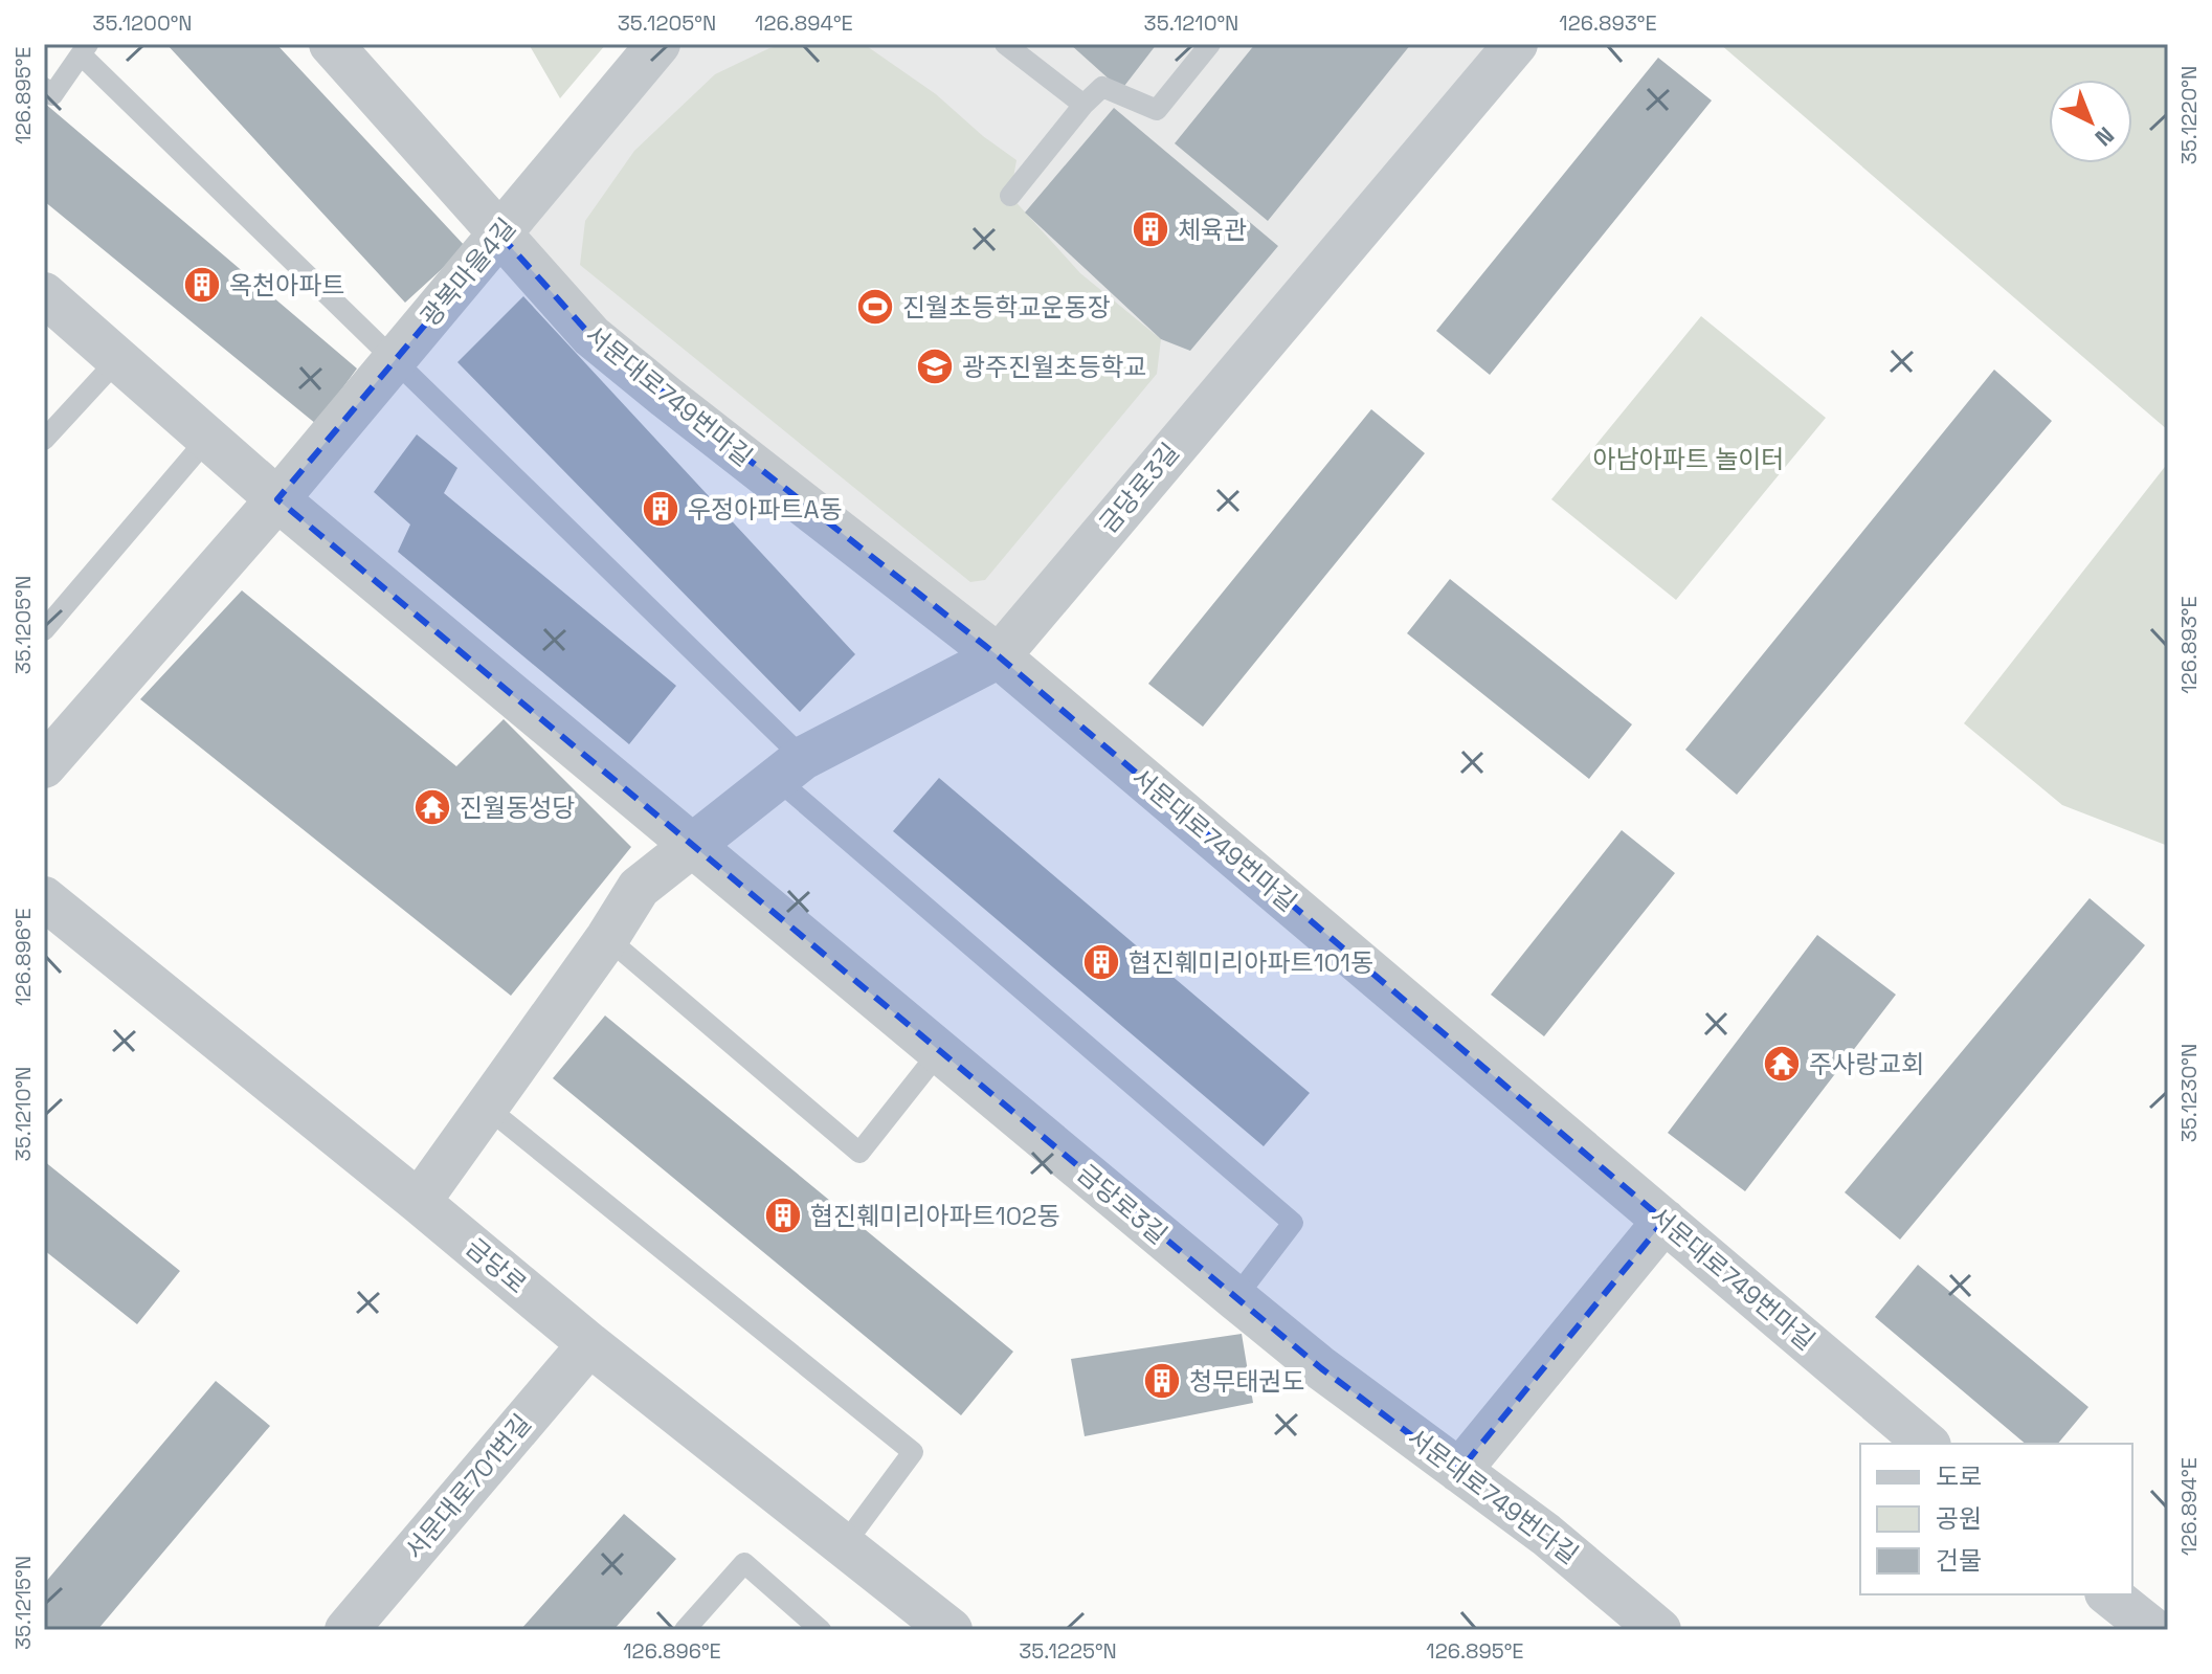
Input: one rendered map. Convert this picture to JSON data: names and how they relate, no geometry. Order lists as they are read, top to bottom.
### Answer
{
  "streets": {
    "street": [
      "광복마을4길",
      "서문대로749번마길",
      "금당로3길",
      "금당로",
      "서문대로701번길",
      "서문대로749번다길"
    ]
  },
  "crossings": [
    ["광복마을4길", "서문대로749번마길"],
    ["서문대로749번마길", "금당로3길"],
    ["금당로3길", "금당로"],
    ["금당로3길", "서문대로749번다길"],
    ["금당로", "서문대로701번길"]
  ],
  "parks": ["아남아파트 놀이터"],
  "places": {
    "building": [
      "체육관",
      "옥천아파트",
      "우정아파트A동",
      "협진훼미리아파트101동",
      "협진훼미리아파트102동",
      "청무태권도"
    ],
    "sports": ["진월초등학교운동장"],
    "school or university": ["광주진월초등학교"],
    "temple": ["진월동성당", "주사랑교회"]
  },
  "legend": ["도로", "공원", "건물"],
  "north": "bottom right",
  "coordinates": [
    "35.1200°N",
    "35.1205°N",
    "126.894°E",
    "35.1210°N",
    "126.893°E",
    "126.895°E",
    "35.1220°N",
    "126.896°E",
    "35.1230°N",
    "35.1215°N",
    "35.1225°N"
  ]
}
